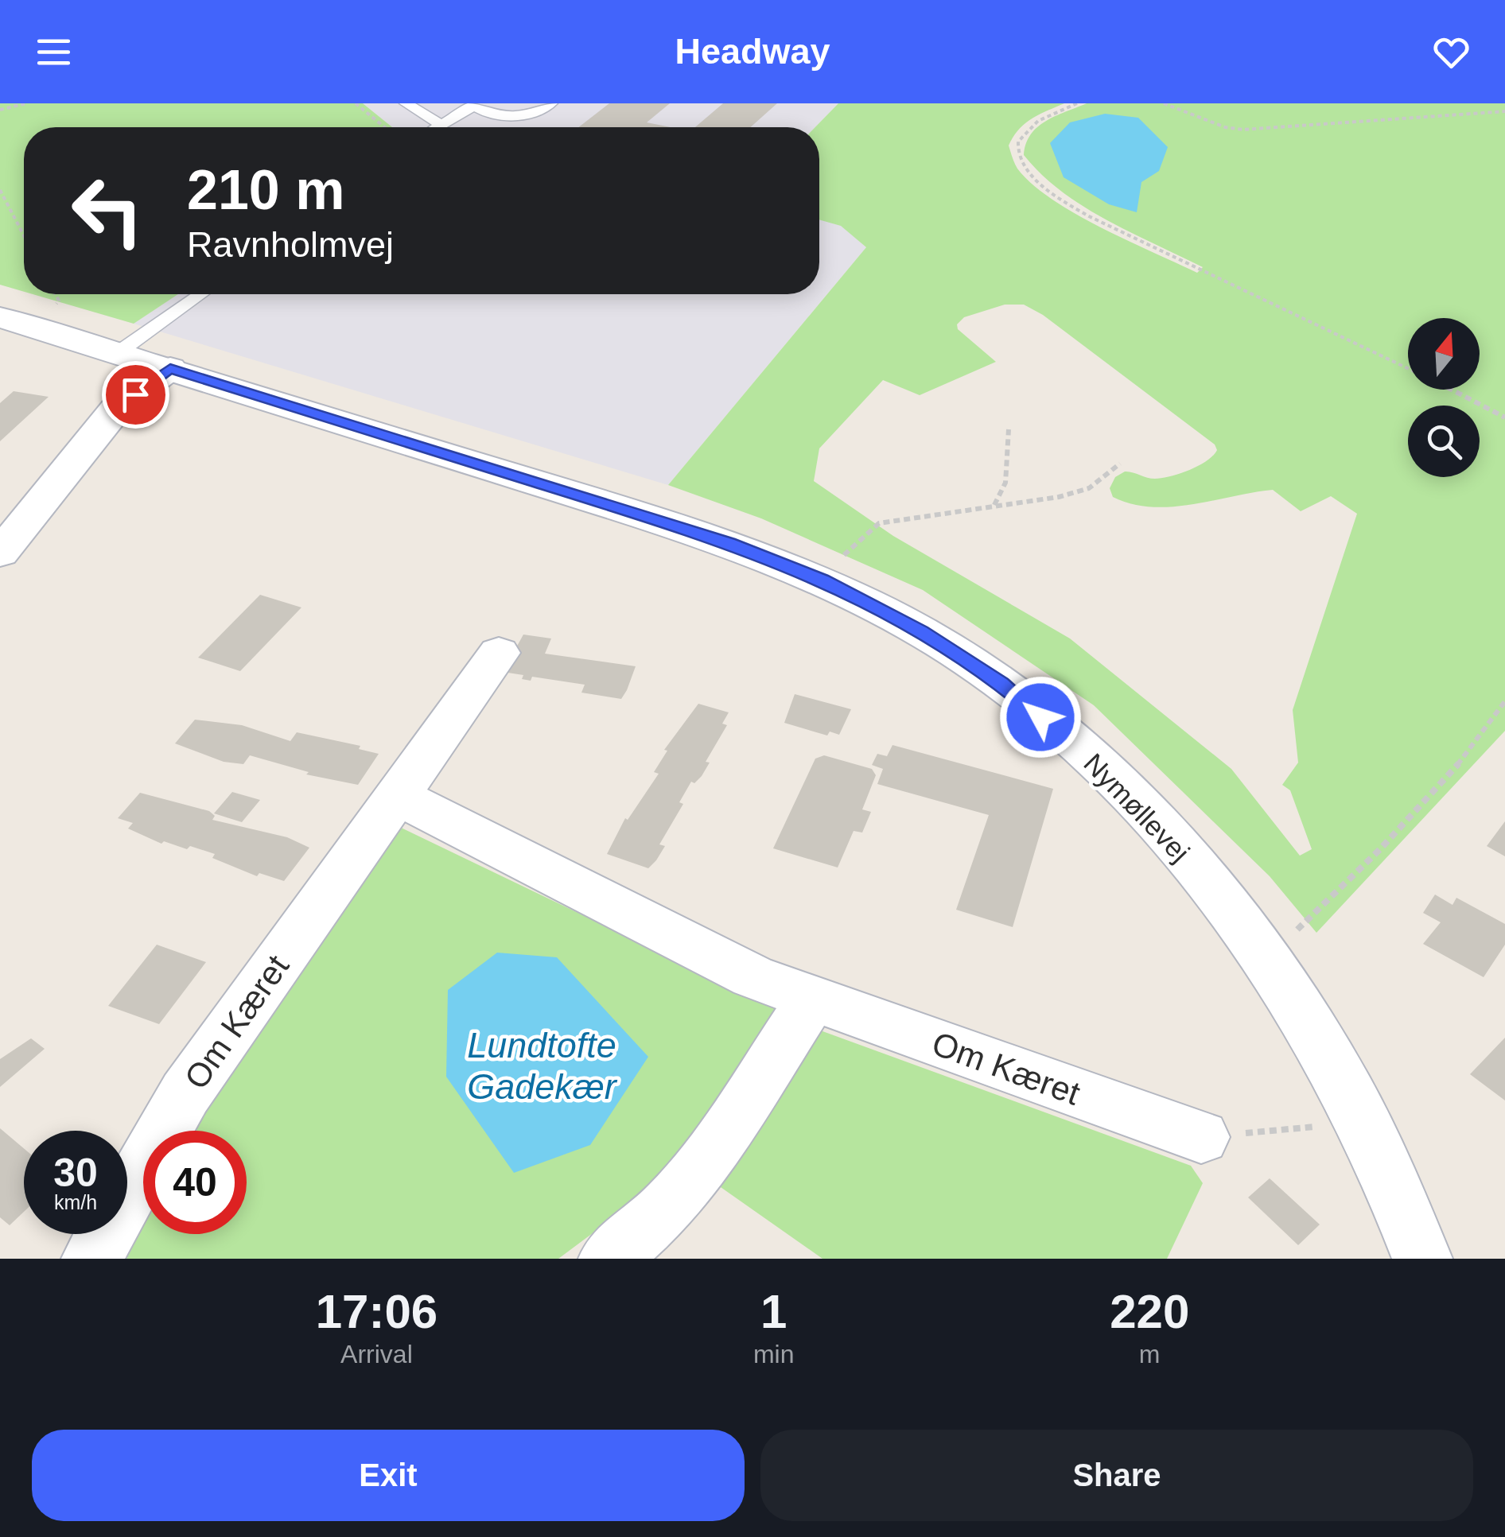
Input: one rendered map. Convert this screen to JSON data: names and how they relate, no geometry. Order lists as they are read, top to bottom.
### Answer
{
  "streets": {
    "street": ["Nymøllevej", "Om Kæret"]
  },
  "water": ["Lundtofte Gadekær"],
  "north": "top",
  "page": {
    "header": "Headway",
    "turn": ["210 m", "Ravnholmvej"],
    "speed": "30 km/h",
    "limit": "40",
    "eta": [
      "17:06",
      "Arrival",
      "1",
      "min",
      "220",
      "m"
    ],
    "buttons": ["Exit", "Share"]
  }
}
